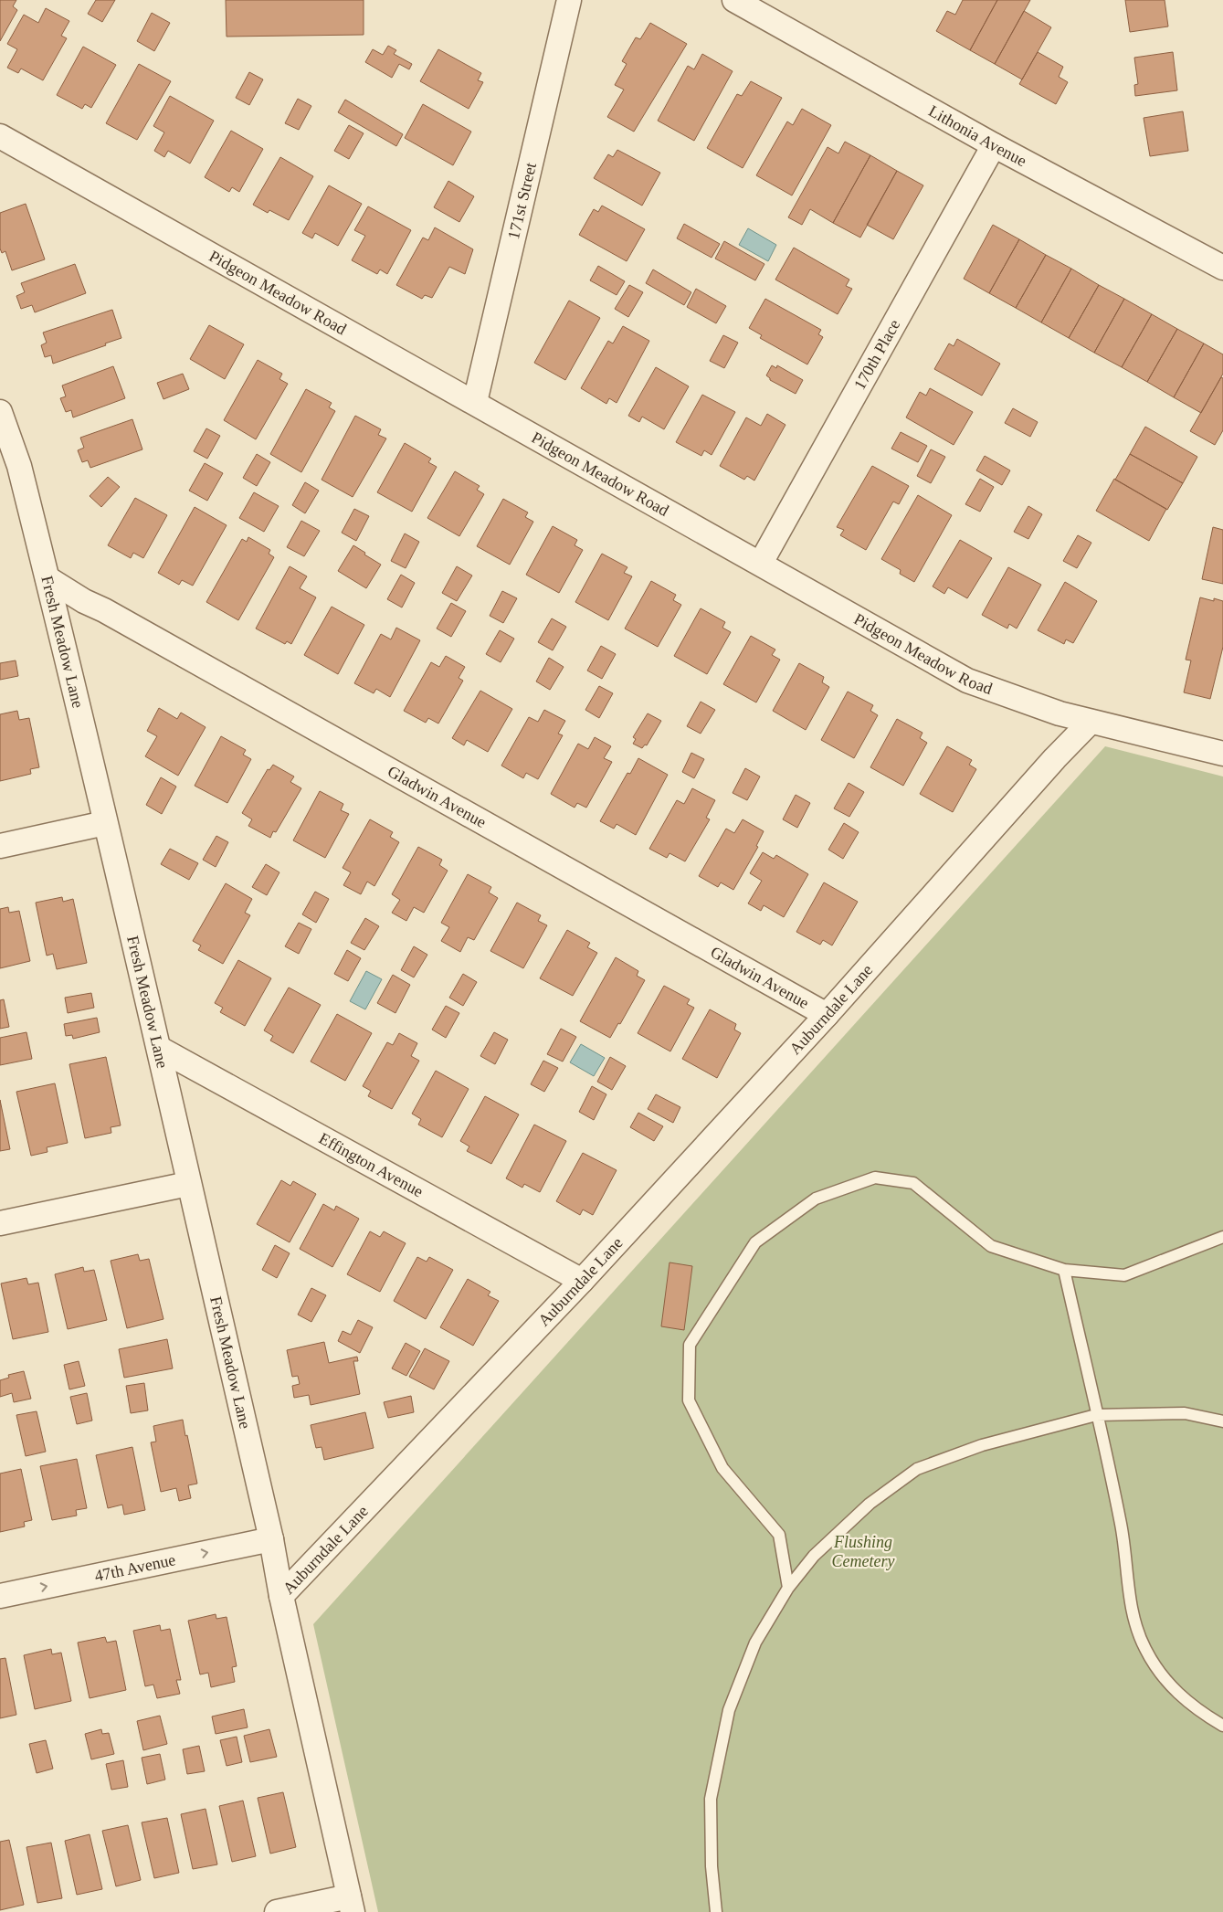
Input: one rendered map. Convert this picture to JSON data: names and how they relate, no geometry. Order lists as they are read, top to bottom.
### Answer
{
  "streets": {
    "street": [
      "Lithonia Avenue",
      "171st Street",
      "Pidgeon Meadow Road",
      "170th Place",
      "Fresh Meadow Lane",
      "Gladwin Avenue",
      "Auburndale Lane",
      "Effington Avenue",
      "47th Avenue"
    ]
  },
  "crossings": [
    ["Lithonia Avenue", "170th Place"],
    ["171st Street", "Pidgeon Meadow Road"],
    ["Pidgeon Meadow Road", "170th Place"],
    ["Pidgeon Meadow Road", "Auburndale Lane"],
    ["Fresh Meadow Lane", "Gladwin Avenue"],
    ["Fresh Meadow Lane", "Auburndale Lane"],
    ["Fresh Meadow Lane", "Effington Avenue"],
    ["Fresh Meadow Lane", "47th Avenue"],
    ["Gladwin Avenue", "Auburndale Lane"],
    ["Auburndale Lane", "Effington Avenue"]
  ],
  "one_way": ["47th Avenue"],
  "parks": ["Flushing Cemetery"]
}
